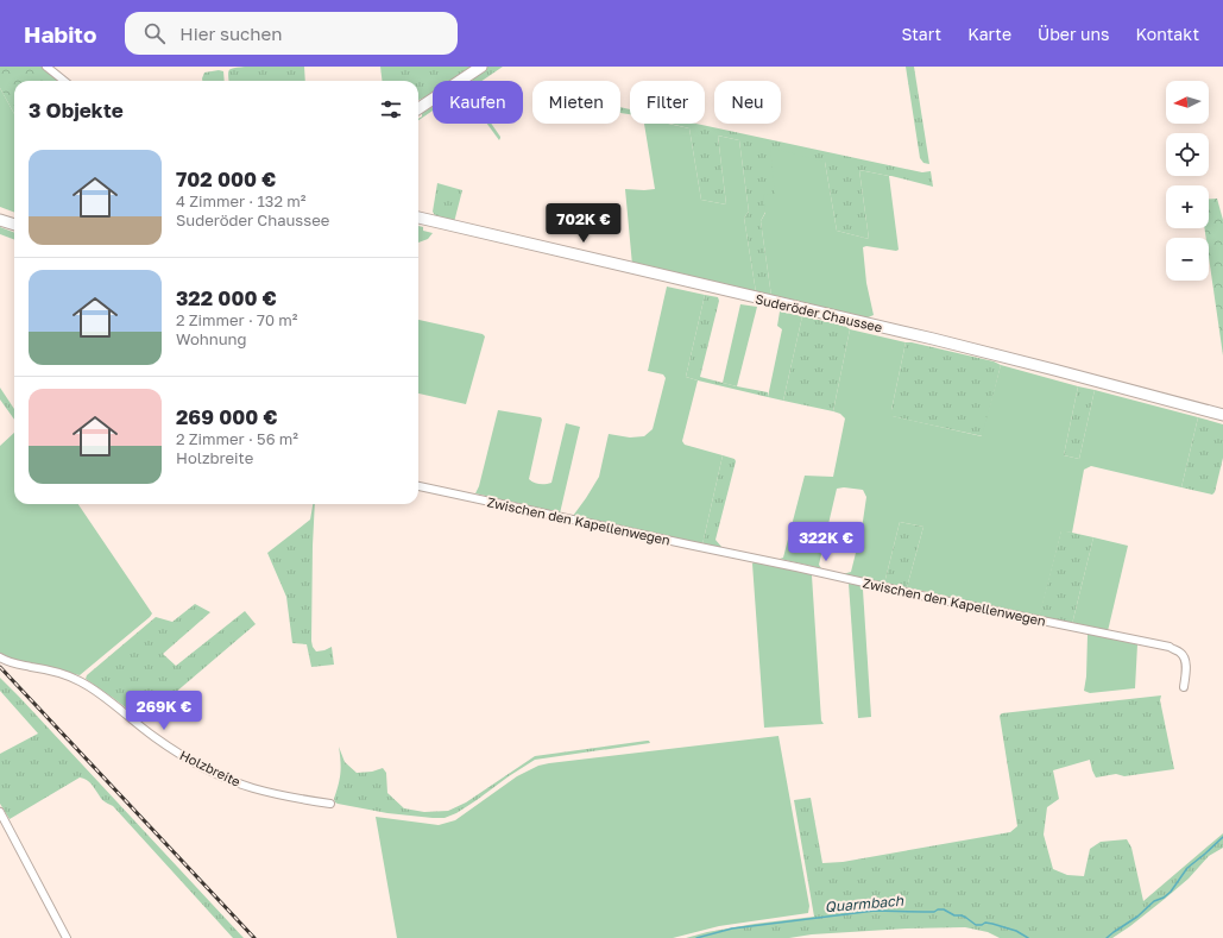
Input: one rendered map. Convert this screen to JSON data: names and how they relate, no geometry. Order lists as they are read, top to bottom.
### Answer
{
  "streets": {
    "street": ["Suderöder Chaussee", "Zwischen den Kapellenwegen", "Holzbreite"]
  },
  "water": ["Quarmbach"],
  "north": "left",
  "page": {
    "header": "Habito",
    "search": "Hier suchen",
    "nav": [
      "Start",
      "Karte",
      "Über uns",
      "Kontakt"
    ],
    "map_buttons": ["+", "−"],
    "chip": [
      "Kaufen",
      "Mieten",
      "Filter",
      "Neu"
    ],
    "heading": "3 Objekte",
    "list": [
      {
        "name": "702 000 €",
        "note": "4 Zimmer · 132 m² · Suderöder Chaussee"
      },
      {
        "name": "322 000 €",
        "note": "2 Zimmer · 70 m² · Wohnung"
      },
      {
        "name": "269 000 €",
        "note": "2 Zimmer · 56 m² · Holzbreite"
      }
    ],
    "price": ["702K €", "322K €", "269K €"]
  }
}
